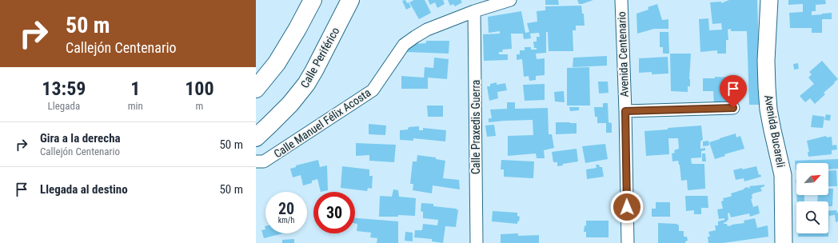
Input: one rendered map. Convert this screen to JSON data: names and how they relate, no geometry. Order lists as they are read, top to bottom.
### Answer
{
  "streets": {
    "highway": ["Calle Periférico"],
    "street": [
      "Avenida Centenario",
      "Calle Manuel Félix Acosta",
      "Calle Praxedis Guerra",
      "Avenida Bucareli"
    ]
  },
  "crossings": [
    ["Calle Manuel Félix Acosta", "Calle Praxedis Guerra"]
  ],
  "north": "top right",
  "page": {
    "turn": ["50 m", "Callejón Centenario"],
    "eta": [
      "13:59",
      "Llegada",
      "1",
      "min",
      "100",
      "m"
    ],
    "list": [
      {
        "name": "Gira a la derecha",
        "note": "Callejón Centenario",
        "value": "50 m"
      },
      {
        "name": "Llegada al destino",
        "value": "50 m"
      }
    ],
    "speed": "20 km/h",
    "limit": "30"
  }
}
